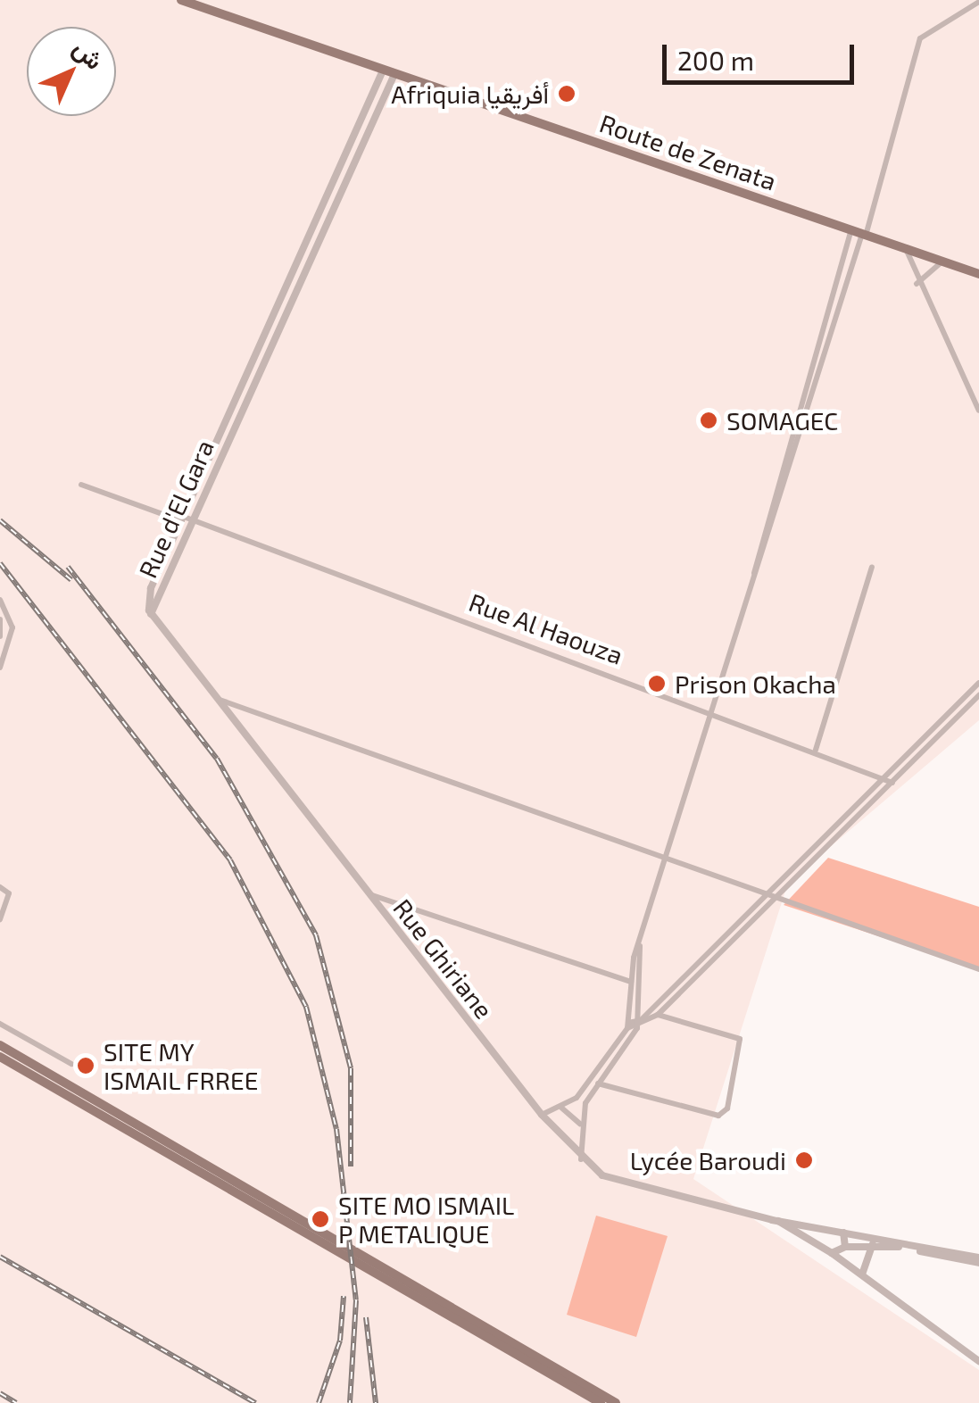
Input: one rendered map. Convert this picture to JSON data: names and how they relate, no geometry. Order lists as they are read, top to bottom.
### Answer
{
  "streets": {
    "main road": ["Route de Zenata"],
    "street": ["Rue d'El Gara", "Rue Al Haouza", "Rue Ghiriane"]
  },
  "crossings": [
    ["Route de Zenata", "Rue d'El Gara"],
    ["Rue d'El Gara", "Rue Al Haouza"],
    ["Rue d'El Gara", "Rue Ghiriane"]
  ],
  "places": [
    "Afriquia أفريقيا",
    "SOMAGEC",
    "Prison Okacha",
    "SITE MY ISMAIL FRREE",
    "Lycée Baroudi",
    "SITE MO ISMAIL P METALIQUE"
  ],
  "scale_bar": "200 m",
  "north": "top right"
}
